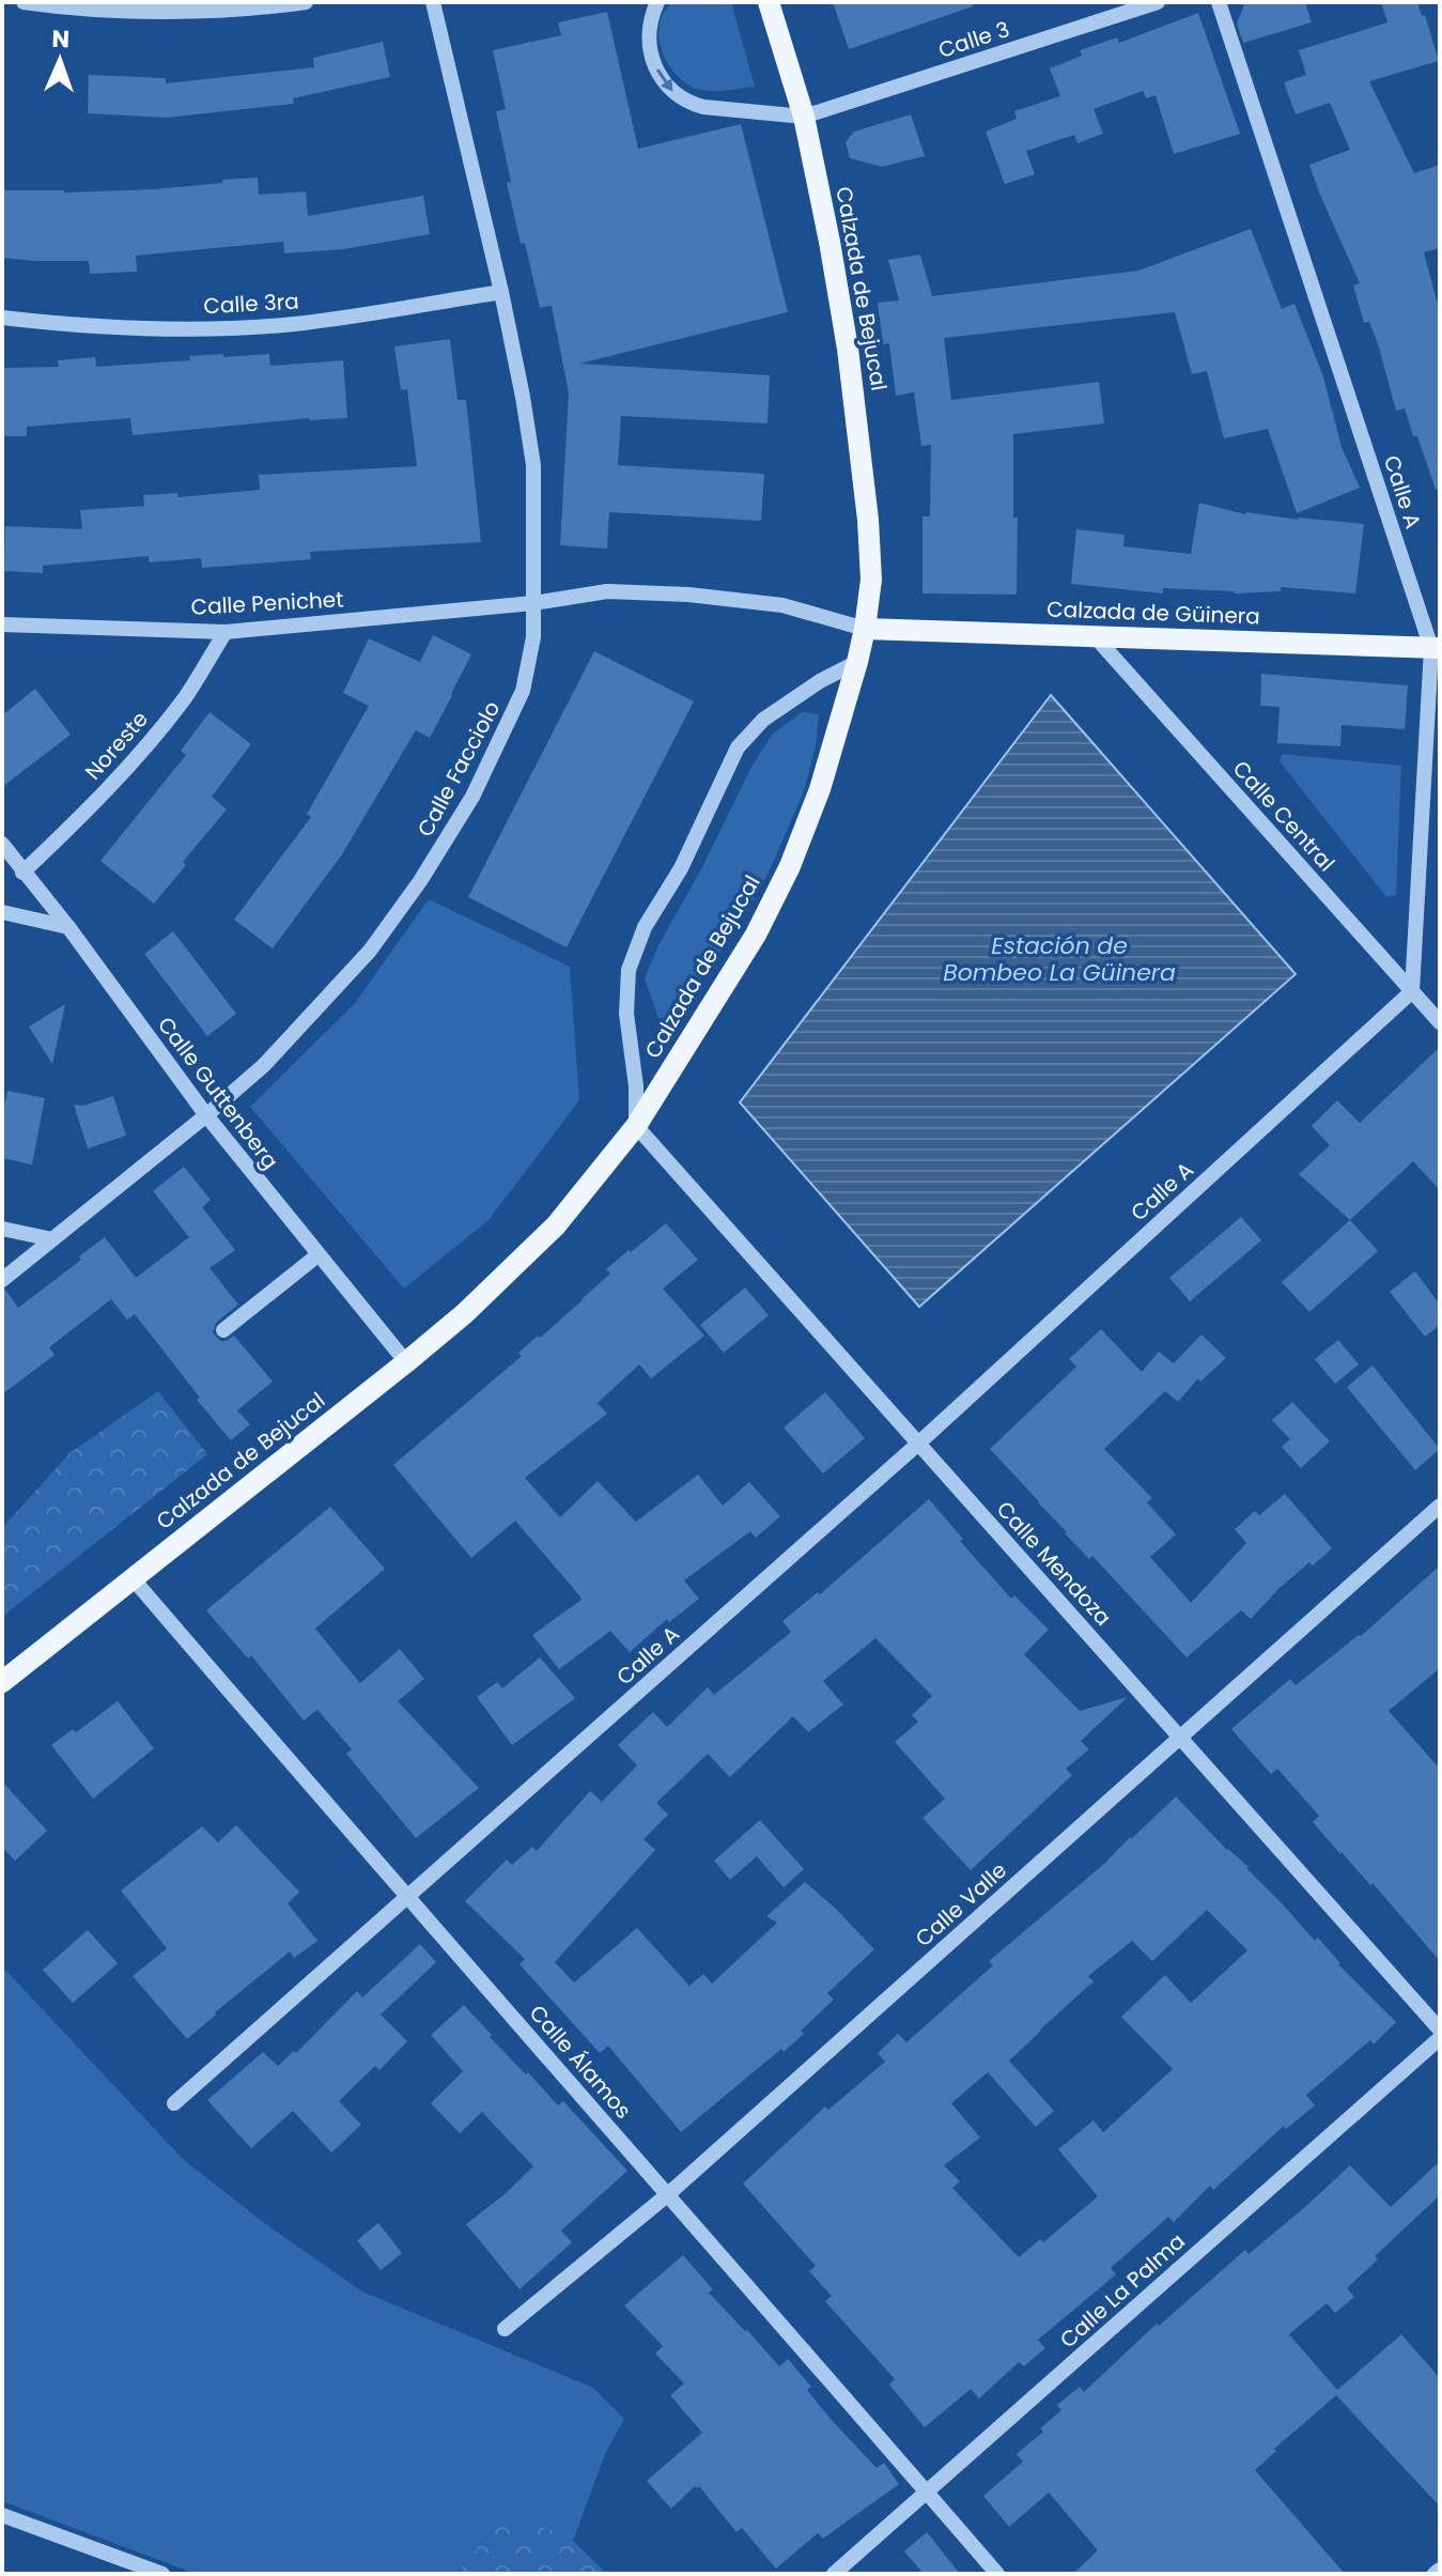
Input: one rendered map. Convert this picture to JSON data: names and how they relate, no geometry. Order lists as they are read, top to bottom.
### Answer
{
  "streets": {
    "main road": ["Calzada de Bejucal", "Calzada de Güinera"],
    "street": [
      "Calle 3",
      "Calle 3ra",
      "Calle A",
      "Calle Penichet",
      "Noreste",
      "Calle Facciolo",
      "Calle Central",
      "Calle Guttenberg",
      "Calle Mendoza",
      "Calle Valle",
      "Calle Álamos",
      "Calle La Palma"
    ]
  },
  "crossings": [
    ["Calle 3", "Calzada de Bejucal"],
    ["Calzada de Bejucal", "Calle Penichet"],
    ["Calzada de Bejucal", "Calzada de Güinera"],
    ["Calzada de Bejucal", "Calle Guttenberg"],
    ["Calzada de Bejucal", "Calle Mendoza"],
    ["Calzada de Bejucal", "Calle Álamos"],
    ["Calle 3ra", "Calle Facciolo"],
    ["Calle A", "Calzada de Güinera"],
    ["Calle A", "Calle Central"],
    ["Calle A", "Calle Mendoza"],
    ["Calle A", "Calle Álamos"],
    ["Calle Penichet", "Calzada de Güinera"],
    ["Calle Penichet", "Noreste"],
    ["Calle Penichet", "Calle Facciolo"],
    ["Calzada de Güinera", "Calle Central"],
    ["Noreste", "Calle Guttenberg"],
    ["Calle Facciolo", "Calle Guttenberg"],
    ["Calle Mendoza", "Calle Valle"],
    ["Calle Valle", "Calle Álamos"],
    ["Calle Álamos", "Calle La Palma"]
  ],
  "water": ["Estación de Bombeo La Güinera"],
  "north": "top"
}
